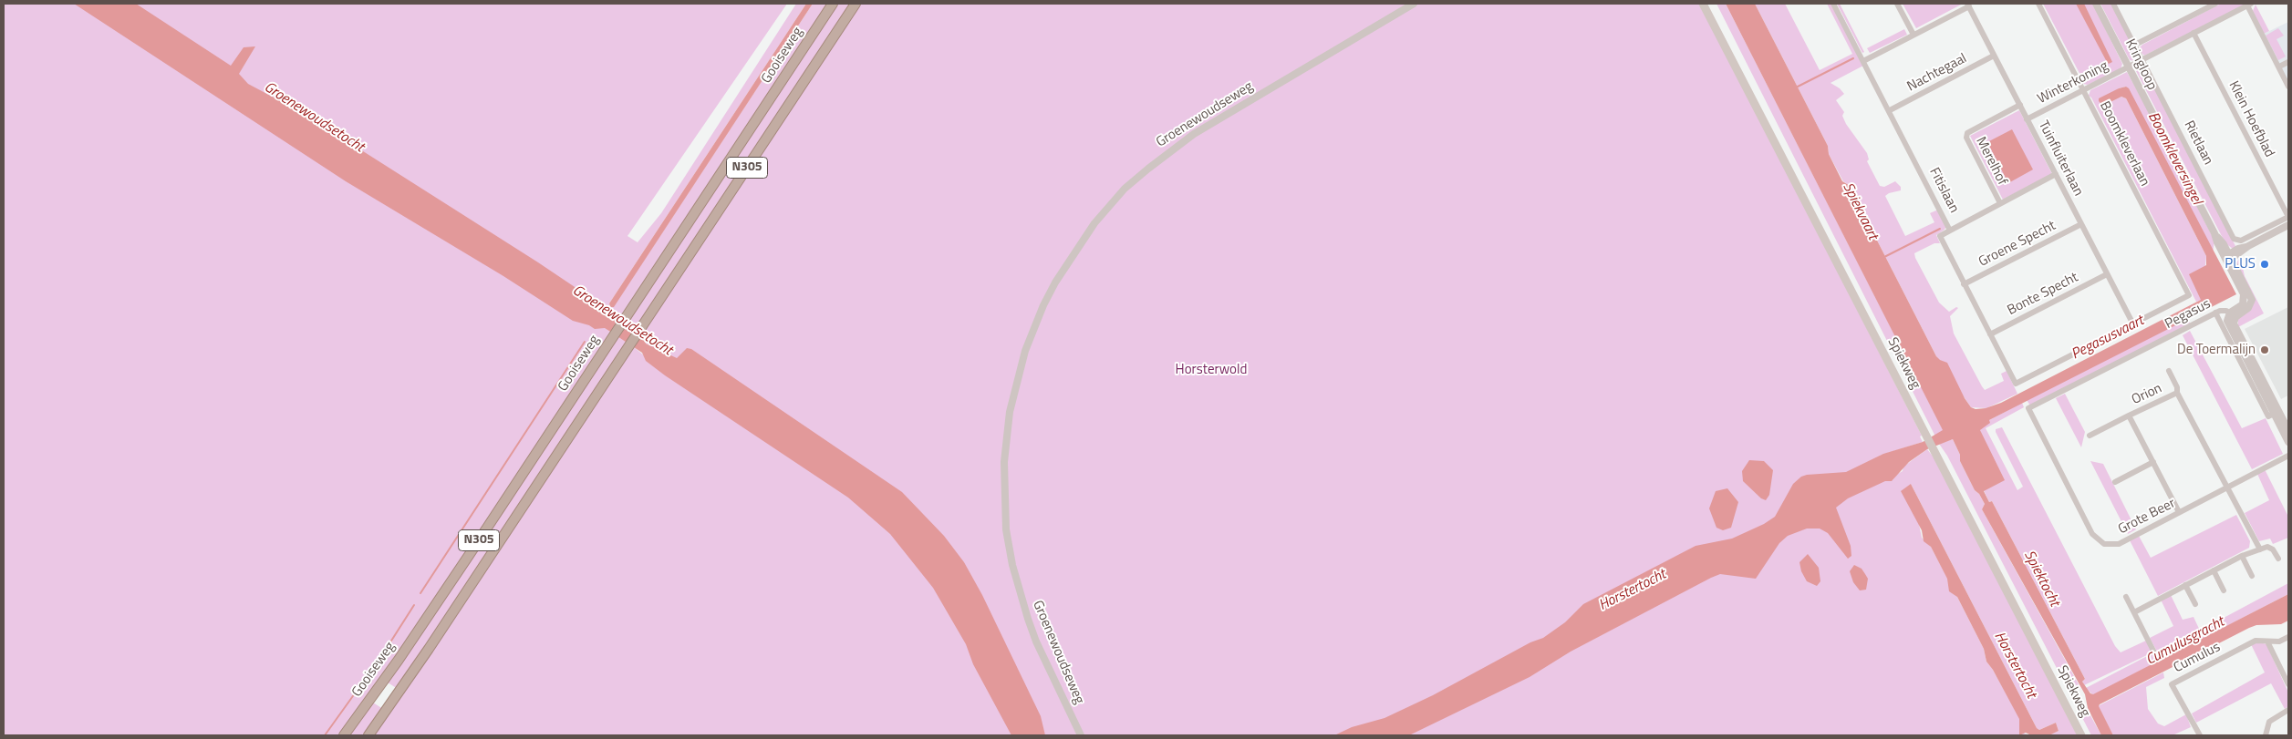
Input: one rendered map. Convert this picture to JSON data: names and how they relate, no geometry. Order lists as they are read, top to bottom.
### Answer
{
  "streets": {
    "highway": ["Gooiseweg", "N305"],
    "main road": ["Spiekweg"],
    "street": [
      "Kringloop",
      "Nachtegaal",
      "Winterkoning",
      "Groenewoudseweg",
      "Klein Hoefblad",
      "Rietlaan",
      "Boomkleverlaan",
      "Tuinfluiterlaan",
      "Merelhof",
      "Fitislaan",
      "Groene Specht",
      "Bonte Specht",
      "Pegasus",
      "Orion",
      "Grote Beer",
      "Cumulus"
    ]
  },
  "crossings": [
    ["Kringloop", "Winterkoning"],
    ["Kringloop", "Pegasus"],
    ["Nachtegaal", "Tuinfluiterlaan"],
    ["Nachtegaal", "Fitislaan"],
    ["Winterkoning", "Klein Hoefblad"],
    ["Winterkoning", "Rietlaan"],
    ["Winterkoning", "Boomkleverlaan"],
    ["Winterkoning", "Tuinfluiterlaan"],
    ["Klein Hoefblad", "Rietlaan"],
    ["Boomkleverlaan", "Tuinfluiterlaan"],
    ["Boomkleverlaan", "Fitislaan"],
    ["Tuinfluiterlaan", "Merelhof"],
    ["Tuinfluiterlaan", "Fitislaan"],
    ["Tuinfluiterlaan", "Groene Specht"],
    ["Tuinfluiterlaan", "Bonte Specht"],
    ["Fitislaan", "Groene Specht"],
    ["Fitislaan", "Bonte Specht"],
    ["Pegasus", "Grote Beer"],
    ["Orion", "Grote Beer"]
  ],
  "water": [
    "Groenewoudsetocht",
    "Boomkleversingel",
    "Spiekvaart",
    "Pegasusvaart",
    "Spiektocht",
    "Horstertocht",
    "Cumulusgracht"
  ],
  "parks": ["Horsterwold"],
  "places": ["PLUS", "De Toermalijn"]
}
